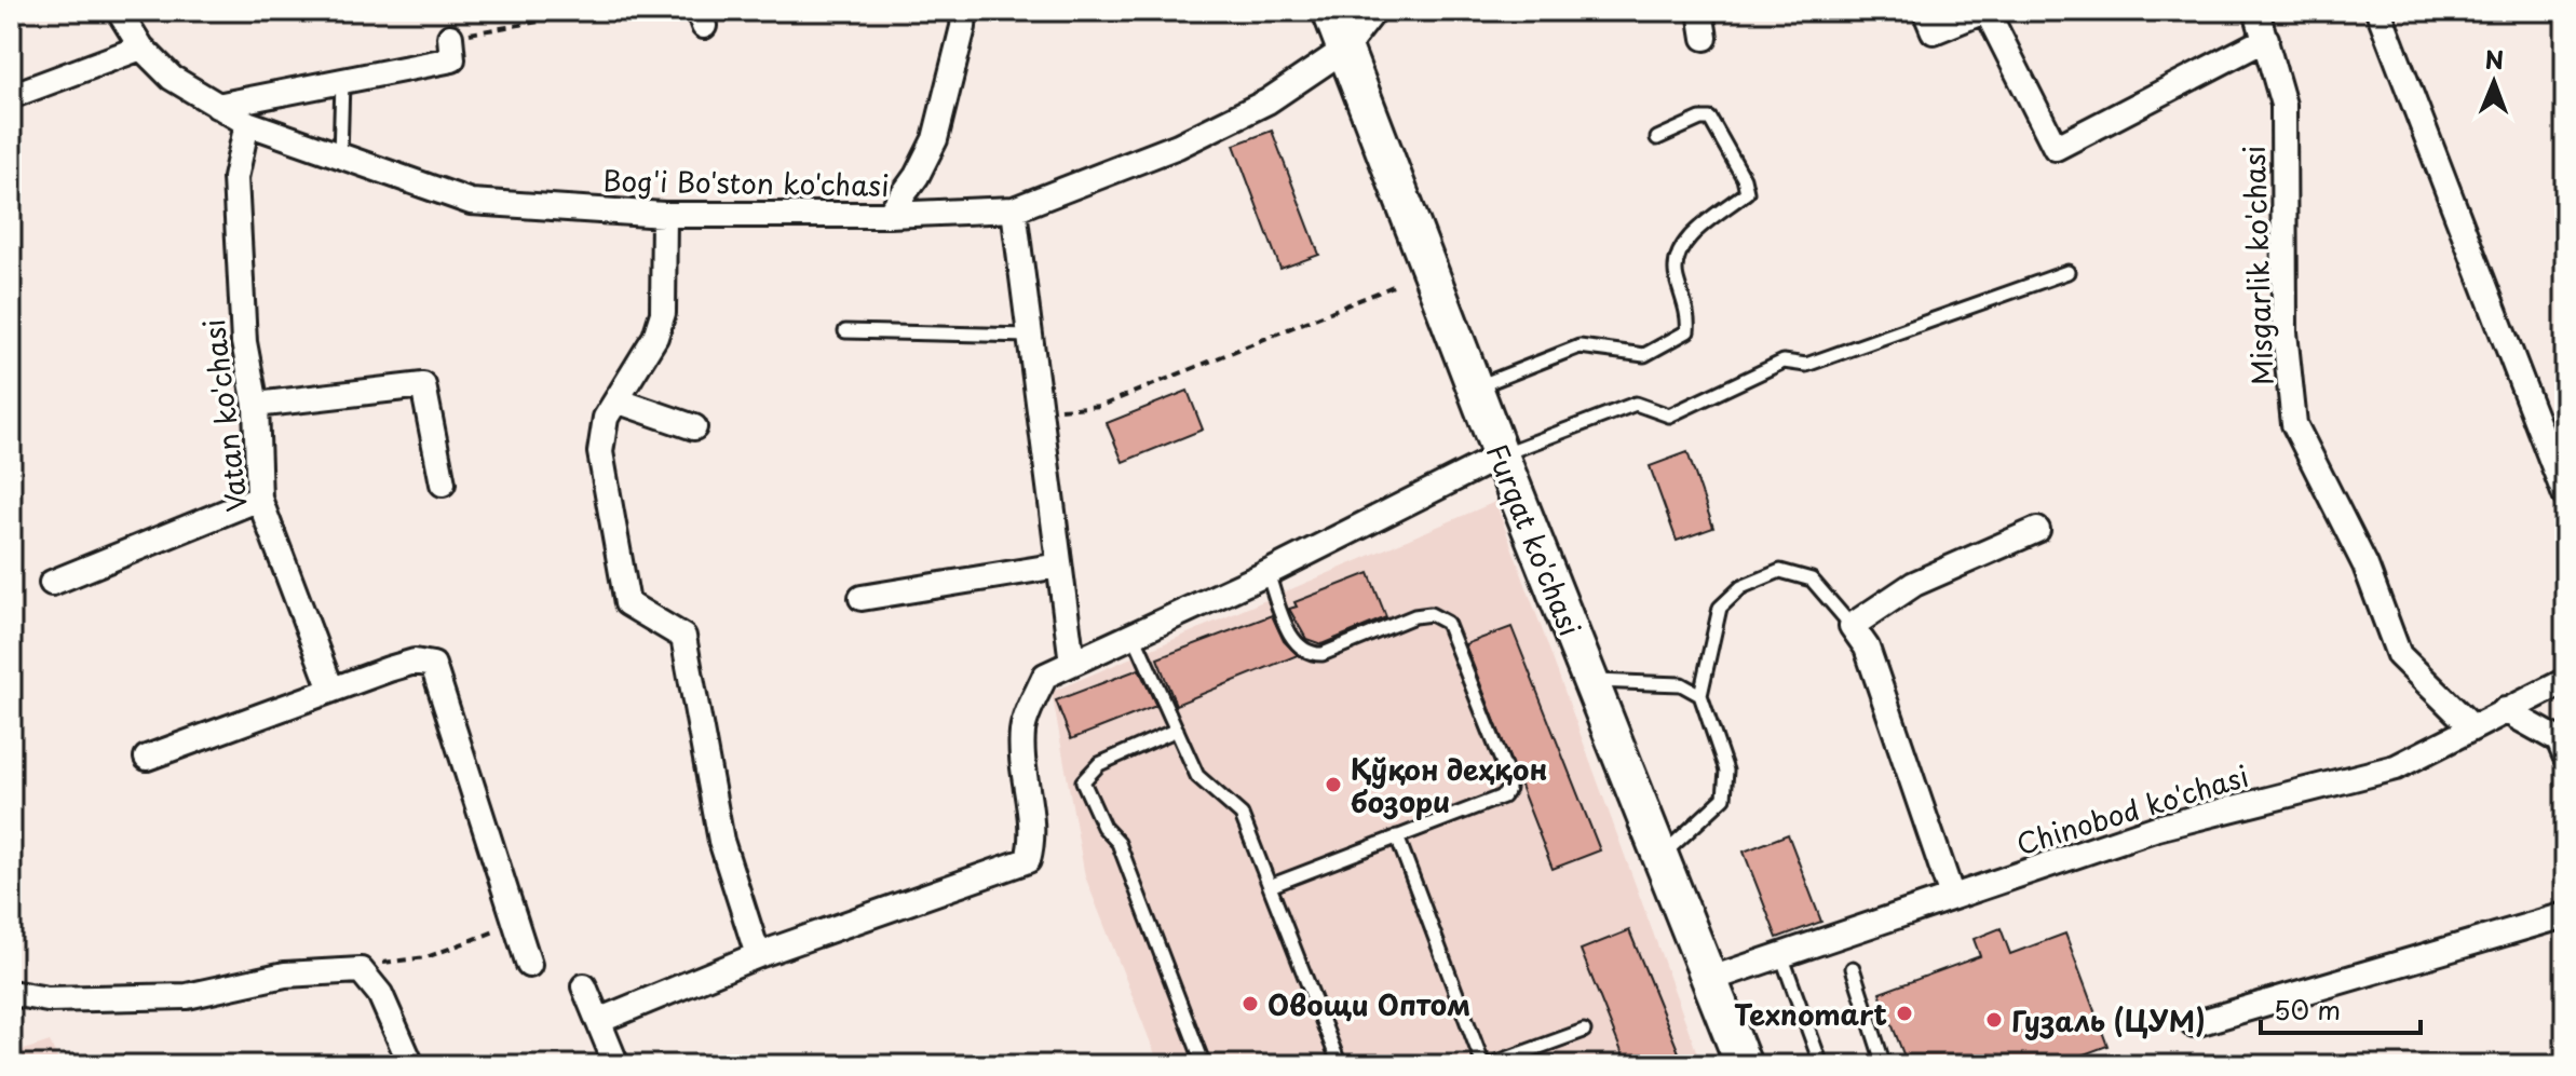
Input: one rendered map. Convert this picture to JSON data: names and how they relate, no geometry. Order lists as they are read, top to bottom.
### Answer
{
  "streets": {
    "main road": ["Furqat ko'chasi"],
    "street": [
      "Bog'i Bo'ston ko'chasi",
      "Misgarlik ko'chasi",
      "Vatan ko'chasi",
      "Chinobod ko'chasi"
    ]
  },
  "crossings": [
    ["Bog'i Bo'ston ko'chasi", "Vatan ko'chasi"],
    ["Bog'i Bo'ston ko'chasi", "Furqat ko'chasi"],
    ["Misgarlik ko'chasi", "Chinobod ko'chasi"],
    ["Furqat ko'chasi", "Chinobod ko'chasi"]
  ],
  "places": [
    "Қўқон деҳқон бозори",
    "Овощи Оптом",
    "Texnomart",
    "Гузаль (ЦУМ)"
  ],
  "scale_bar": "50 m",
  "north": "top"
}
